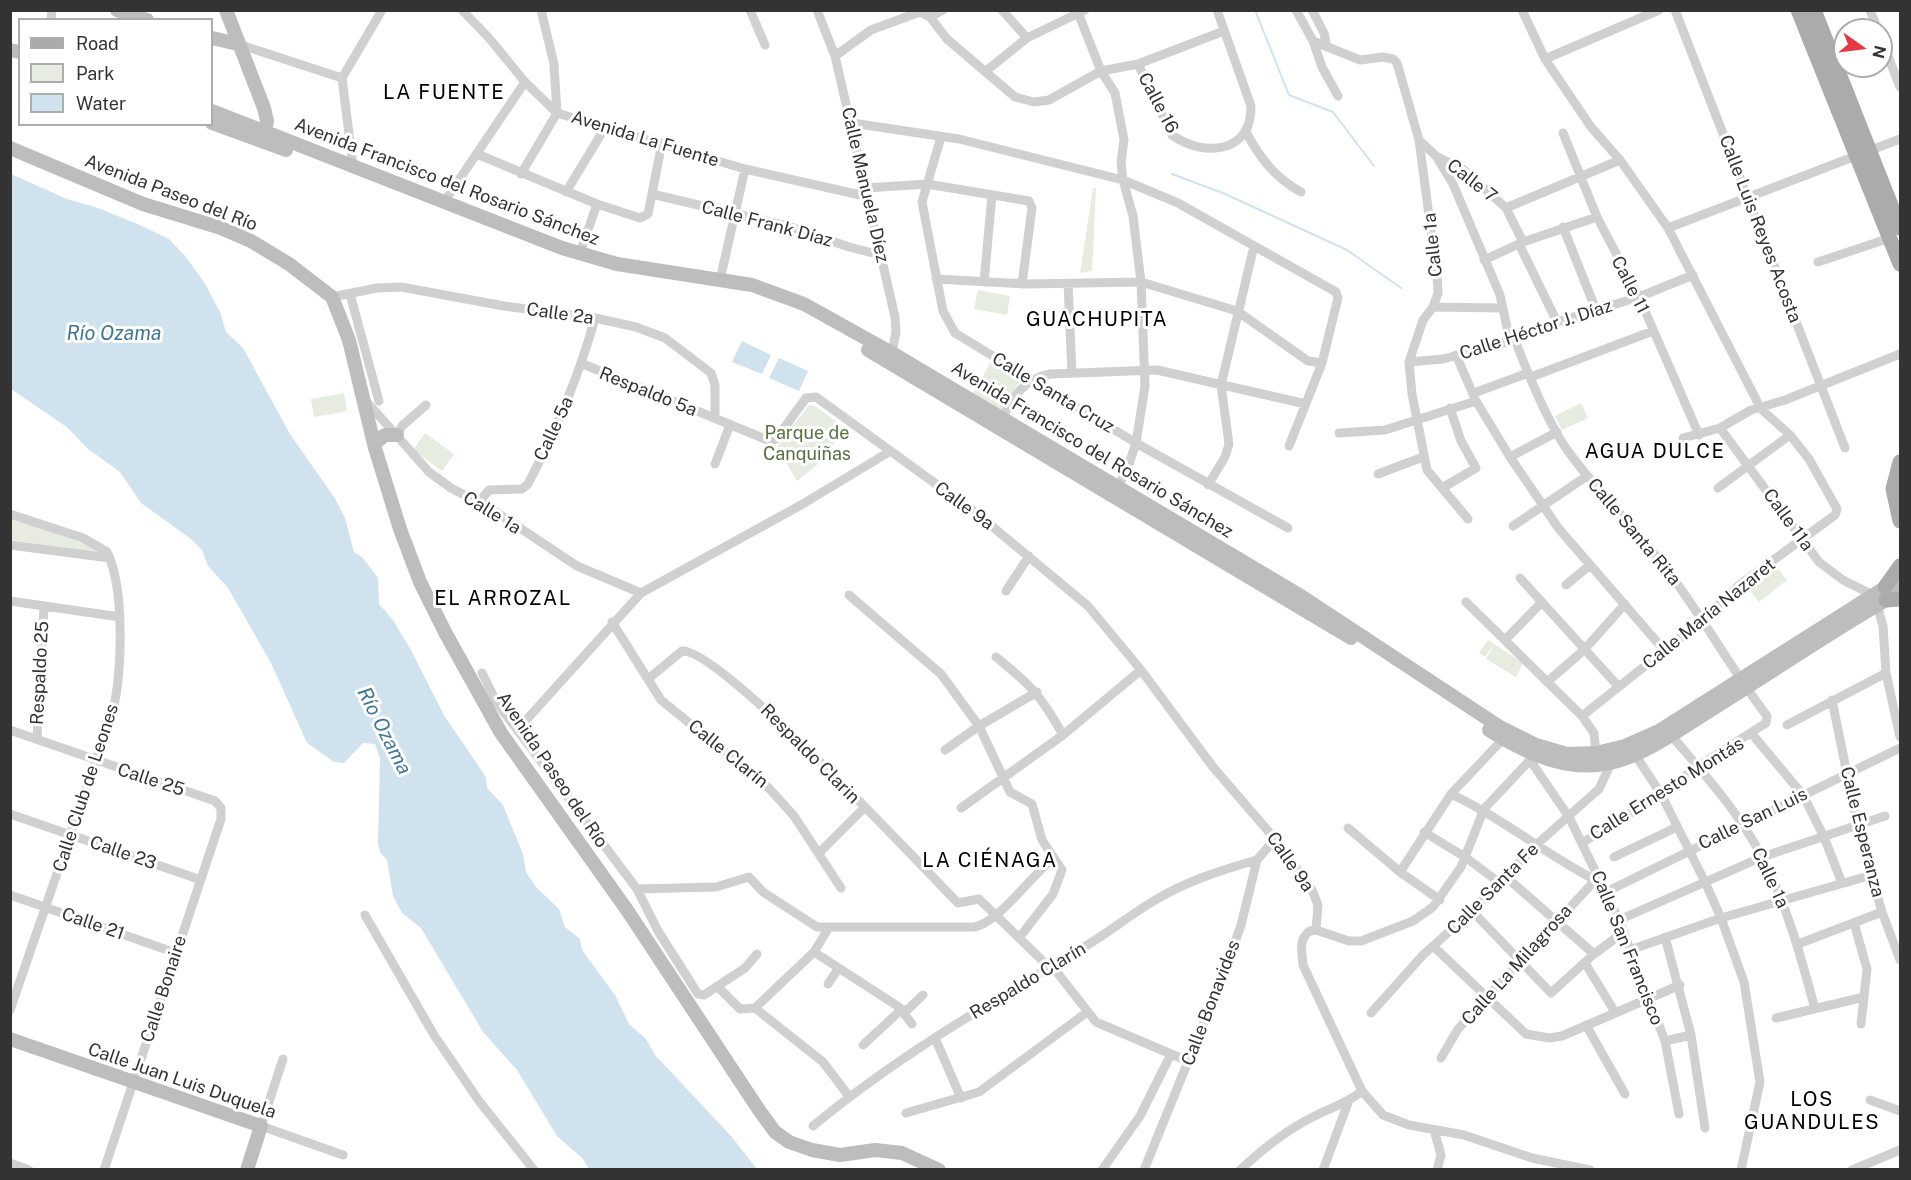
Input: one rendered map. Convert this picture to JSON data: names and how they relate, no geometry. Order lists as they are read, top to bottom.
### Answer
{
  "streets": {
    "main road": ["Avenida Francisco del Rosario Sánchez", "Avenida Paseo del Río", "Calle Juan Luis Duquela"],
    "street": [
      "Calle 16",
      "Avenida La Fuente",
      "Calle 7",
      "Calle Manuela Díez",
      "Calle Frank Díaz",
      "Calle Luis Reyes Acosta",
      "Calle 1a",
      "Calle 11",
      "Calle 2a",
      "Calle Héctor J. Díaz",
      "Respaldo 5a",
      "Calle Santa Cruz",
      "Calle 5a",
      "Calle 9a",
      "Calle 11a",
      "Calle Santa Rita",
      "Calle María Nazaret",
      "Respaldo 25",
      "Calle Clarín",
      "Respaldo Clarin",
      "Calle 25",
      "Calle Club de Leones",
      "Calle Ernesto Montás",
      "Calle San Luis",
      "Calle Esperanza",
      "Calle 23",
      "Calle Santa Fe",
      "Calle 21",
      "Calle San Francisco",
      "Calle La Milagrosa",
      "Respaldo Clarín",
      "Calle Bonaire",
      "Calle Bonavides"
    ]
  },
  "crossings": [
    ["Avenida La Fuente", "Calle Manuela Díez"],
    ["Avenida La Fuente", "Calle Santa Cruz"],
    ["Calle 7", "Calle Héctor J. Díaz"],
    ["Calle 7", "Calle Santa Rita"],
    ["Avenida Francisco del Rosario Sánchez", "Calle Manuela Díez"],
    ["Avenida Francisco del Rosario Sánchez", "Calle 1a"],
    ["Avenida Francisco del Rosario Sánchez", "Calle 11a"],
    ["Avenida Francisco del Rosario Sánchez", "Calle Santa Rita"],
    ["Avenida Francisco del Rosario Sánchez", "Calle Santa Fe"],
    ["Avenida Francisco del Rosario Sánchez", "Calle San Francisco"],
    ["Calle Manuela Díez", "Calle Frank Díaz"],
    ["Avenida Paseo del Río", "Calle 1a"],
    ["Avenida Paseo del Río", "Calle 2a"],
    ["Calle 1a", "Calle Héctor J. Díaz"],
    ["Calle 1a", "Calle 5a"],
    ["Calle 1a", "Calle Ernesto Montás"],
    ["Calle 1a", "Calle San Luis"],
    ["Calle 11", "Calle Héctor J. Díaz"],
    ["Calle 2a", "Respaldo 5a"],
    ["Calle 2a", "Calle 5a"],
    ["Calle Héctor J. Díaz", "Calle Santa Rita"],
    ["Respaldo 5a", "Calle 5a"],
    ["Respaldo 5a", "Calle 9a"],
    ["Calle 9a", "Calle Bonavides"],
    ["Calle 11a", "Calle María Nazaret"],
    ["Calle Santa Rita", "Calle María Nazaret"],
    ["Calle Santa Rita", "Calle Ernesto Montás"],
    ["Respaldo 25", "Calle 25"],
    ["Calle Clarín", "Respaldo Clarin"],
    ["Calle 25", "Calle Club de Leones"],
    ["Calle 25", "Calle Bonaire"],
    ["Calle Club de Leones", "Calle 23"],
    ["Calle Club de Leones", "Calle 21"],
    ["Calle Ernesto Montás", "Calle San Francisco"],
    ["Calle San Luis", "Calle Esperanza"],
    ["Calle San Luis", "Calle San Francisco"],
    ["Calle 23", "Calle Bonaire"],
    ["Calle Santa Fe", "Calle San Francisco"],
    ["Calle 21", "Calle Bonaire"],
    ["Calle San Francisco", "Calle La Milagrosa"],
    ["Respaldo Clarín", "Calle Bonavides"],
    ["Calle Bonaire", "Calle Juan Luis Duquela"]
  ],
  "districts": [
    "LA FUENTE",
    "GUACHUPITA",
    "AGUA DULCE",
    "EL ARROZAL",
    "LA CIÉNAGA",
    "LOS GUANDULES"
  ],
  "water": ["Río Ozama"],
  "parks": ["Parque de Canquiñas"],
  "legend": ["Road", "Park", "Water"],
  "north": "right"
}
